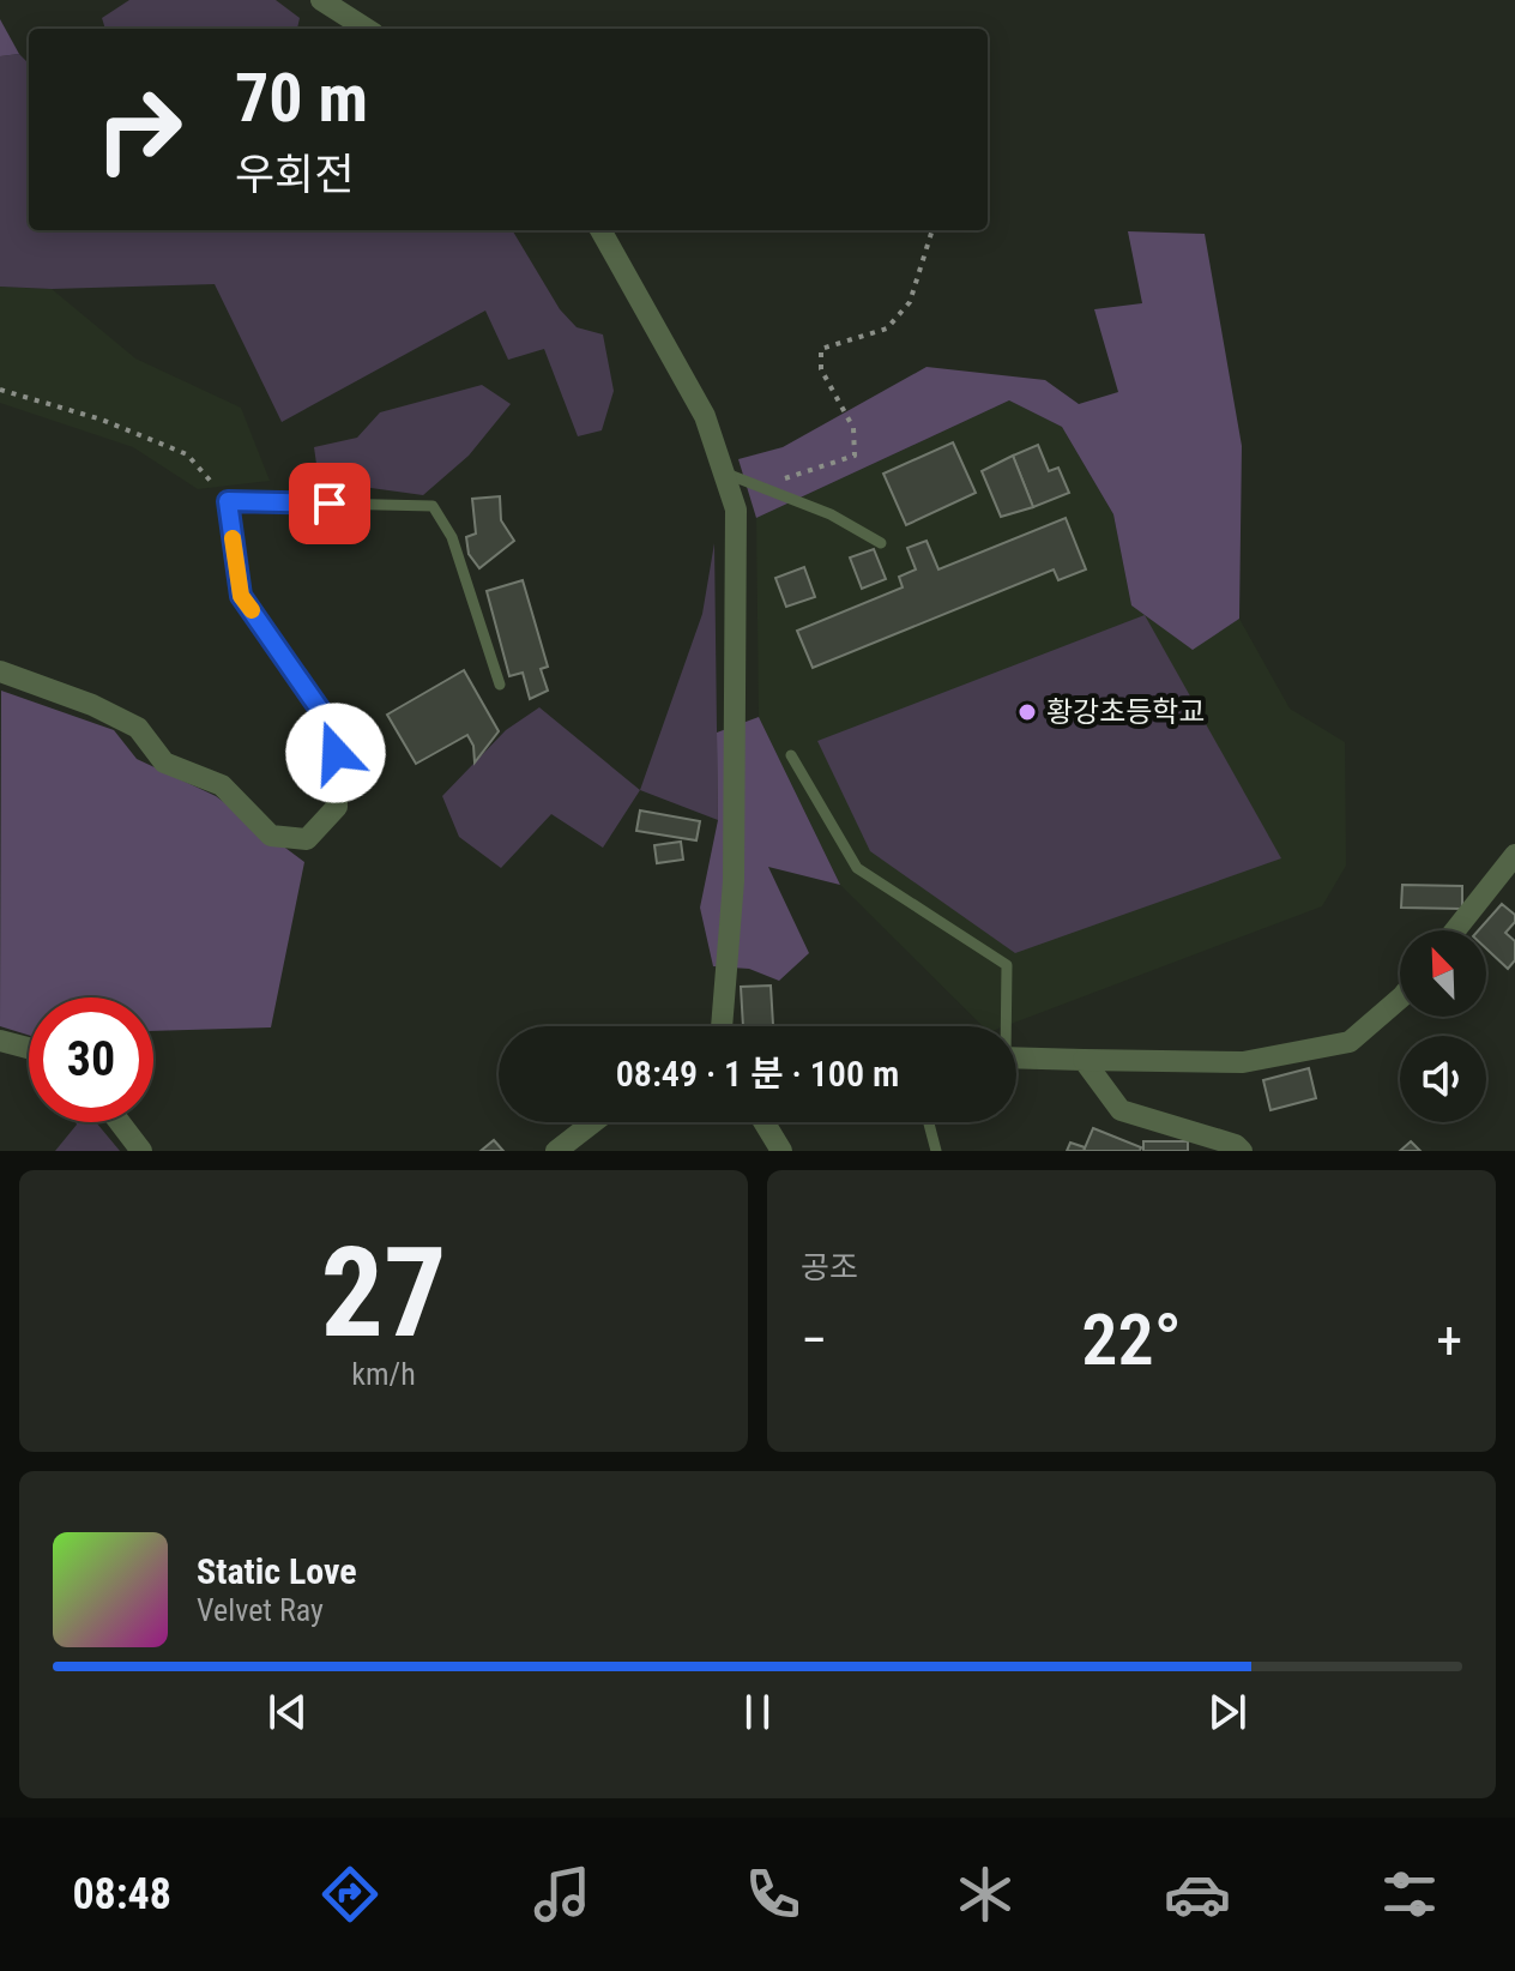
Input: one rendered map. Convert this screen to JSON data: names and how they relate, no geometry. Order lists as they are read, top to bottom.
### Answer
{
  "places": ["황강초등학교"],
  "north": "top left",
  "page": {
    "turn": ["70 m", "우회전"],
    "limit": "30",
    "trip": "08:49 · 1 분 · 100 m",
    "tile": [
      ["27", "km/h"],
      "공조"
    ],
    "heat": ["−", "22°", "+"],
    "song": ["Static Love", "Velvet Ray"],
    "tabs": "08:48"
  }
}
